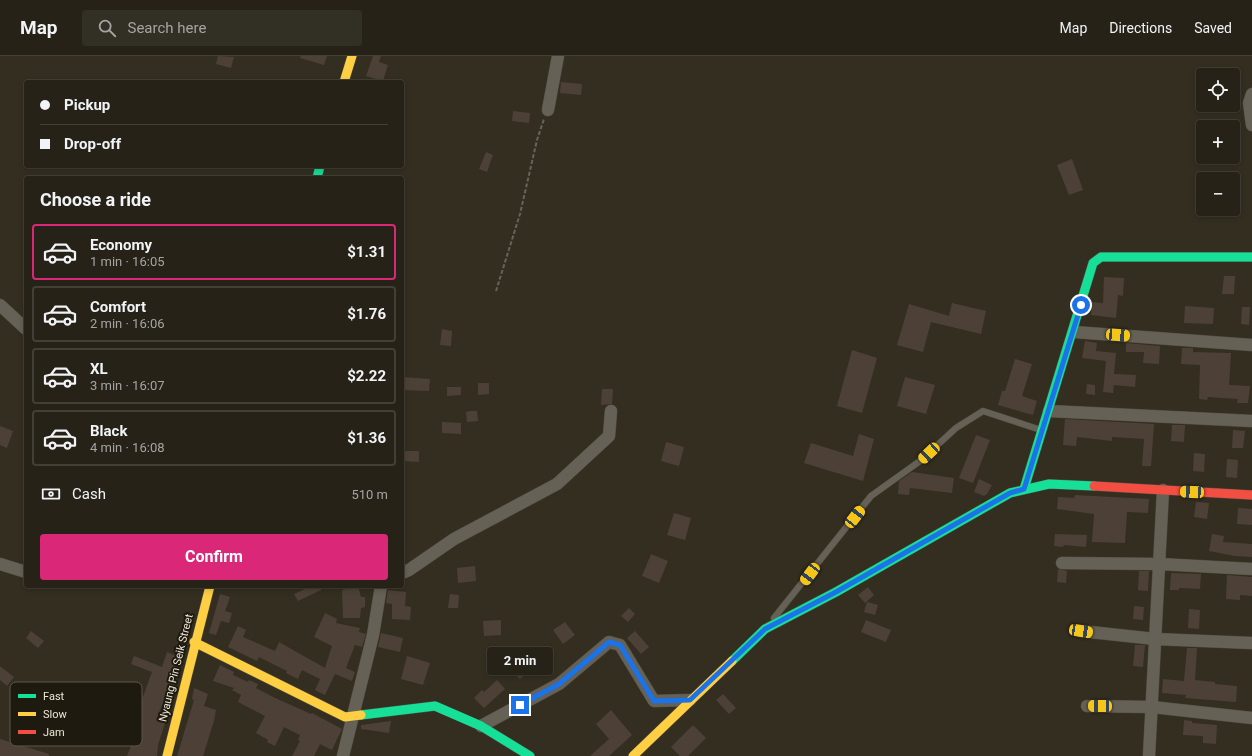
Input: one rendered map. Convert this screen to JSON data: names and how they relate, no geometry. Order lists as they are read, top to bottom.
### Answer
{
  "streets": {
    "street": ["Nyaung Pin Seik Street"]
  },
  "legend": ["Fast", "Slow", "Jam"],
  "page": {
    "header": "Map",
    "search": "Search here",
    "nav": ["Map", "Directions", "Saved"],
    "map_buttons": ["+", "−"],
    "banner": ["Pickup", "Drop-off"],
    "heading": "Choose a ride",
    "list": [
      {
        "name": "Economy",
        "note": "1 min · 16:05",
        "value": "$1.31"
      },
      {
        "name": "Comfort",
        "note": "2 min · 16:06",
        "value": "$1.76"
      },
      {
        "name": "XL",
        "note": "3 min · 16:07",
        "value": "$2.22"
      },
      {
        "name": "Black",
        "note": "4 min · 16:08",
        "value": "$1.36"
      }
    ],
    "pay": ["Cash", "510 m"],
    "buttons": "Confirm",
    "bubble": "2 min"
  }
}
